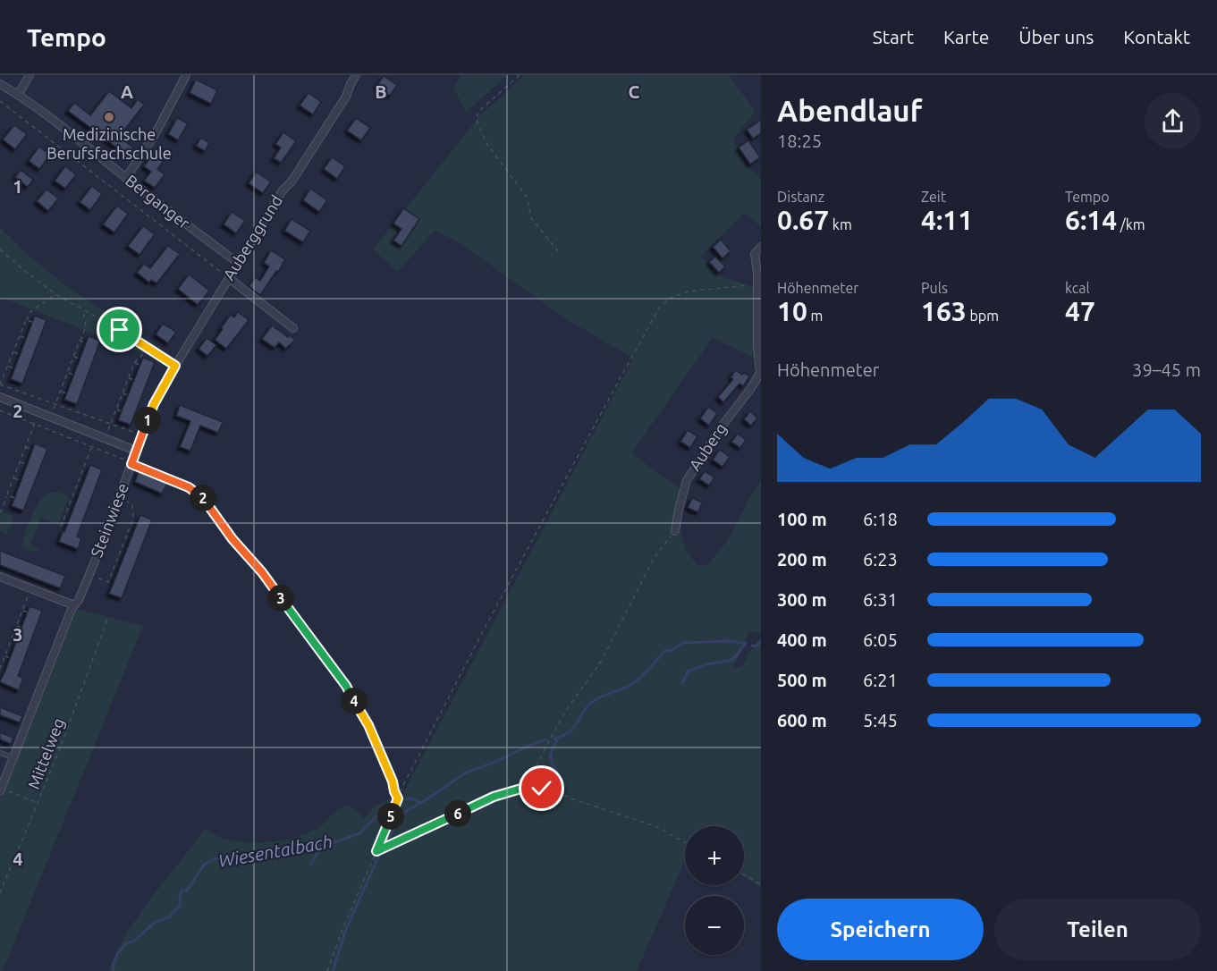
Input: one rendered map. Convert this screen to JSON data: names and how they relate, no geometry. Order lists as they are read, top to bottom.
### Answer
{
  "streets": {
    "street": [
      "Berganger",
      "Auberggrund",
      "Auberg",
      "Steinwiese"
    ],
    "path": ["Mittelweg"]
  },
  "crossings": [
    ["Berganger", "Auberggrund"],
    ["Auberggrund", "Steinwiese"]
  ],
  "water": ["Wiesentalbach"],
  "places": ["Medizinische Berufsfachschule"],
  "page": {
    "header": "Tempo",
    "nav": [
      "Start",
      "Karte",
      "Über uns",
      "Kontakt"
    ],
    "heading": ["Abendlauf", "18:25"],
    "stats": [
      ["Distanz", "0.67 km"],
      ["Zeit", "4:11"],
      ["Tempo", "6:14 /km"],
      ["Höhenmeter", "10 m"],
      ["Puls", "163 bpm"],
      ["kcal", "47"]
    ],
    "chart": ["Höhenmeter", "39–45 m"],
    "pins": [
      "1",
      "2",
      "3",
      "4",
      "6",
      "5"
    ],
    "list": [
      {
        "name": "100 m",
        "note": "6:18"
      },
      {
        "name": "200 m",
        "note": "6:23"
      },
      {
        "name": "300 m",
        "note": "6:31"
      },
      {
        "name": "400 m",
        "note": "6:05"
      },
      {
        "name": "500 m",
        "note": "6:21"
      },
      {
        "name": "600 m",
        "note": "5:45"
      }
    ],
    "map_buttons": ["+", "−"],
    "buttons": ["Speichern", "Teilen"]
  },
  "grid": {
    "columns": ["A", "B", "C"],
    "rows": [
      "1",
      "2",
      "3",
      "4"
    ]
  }
}
